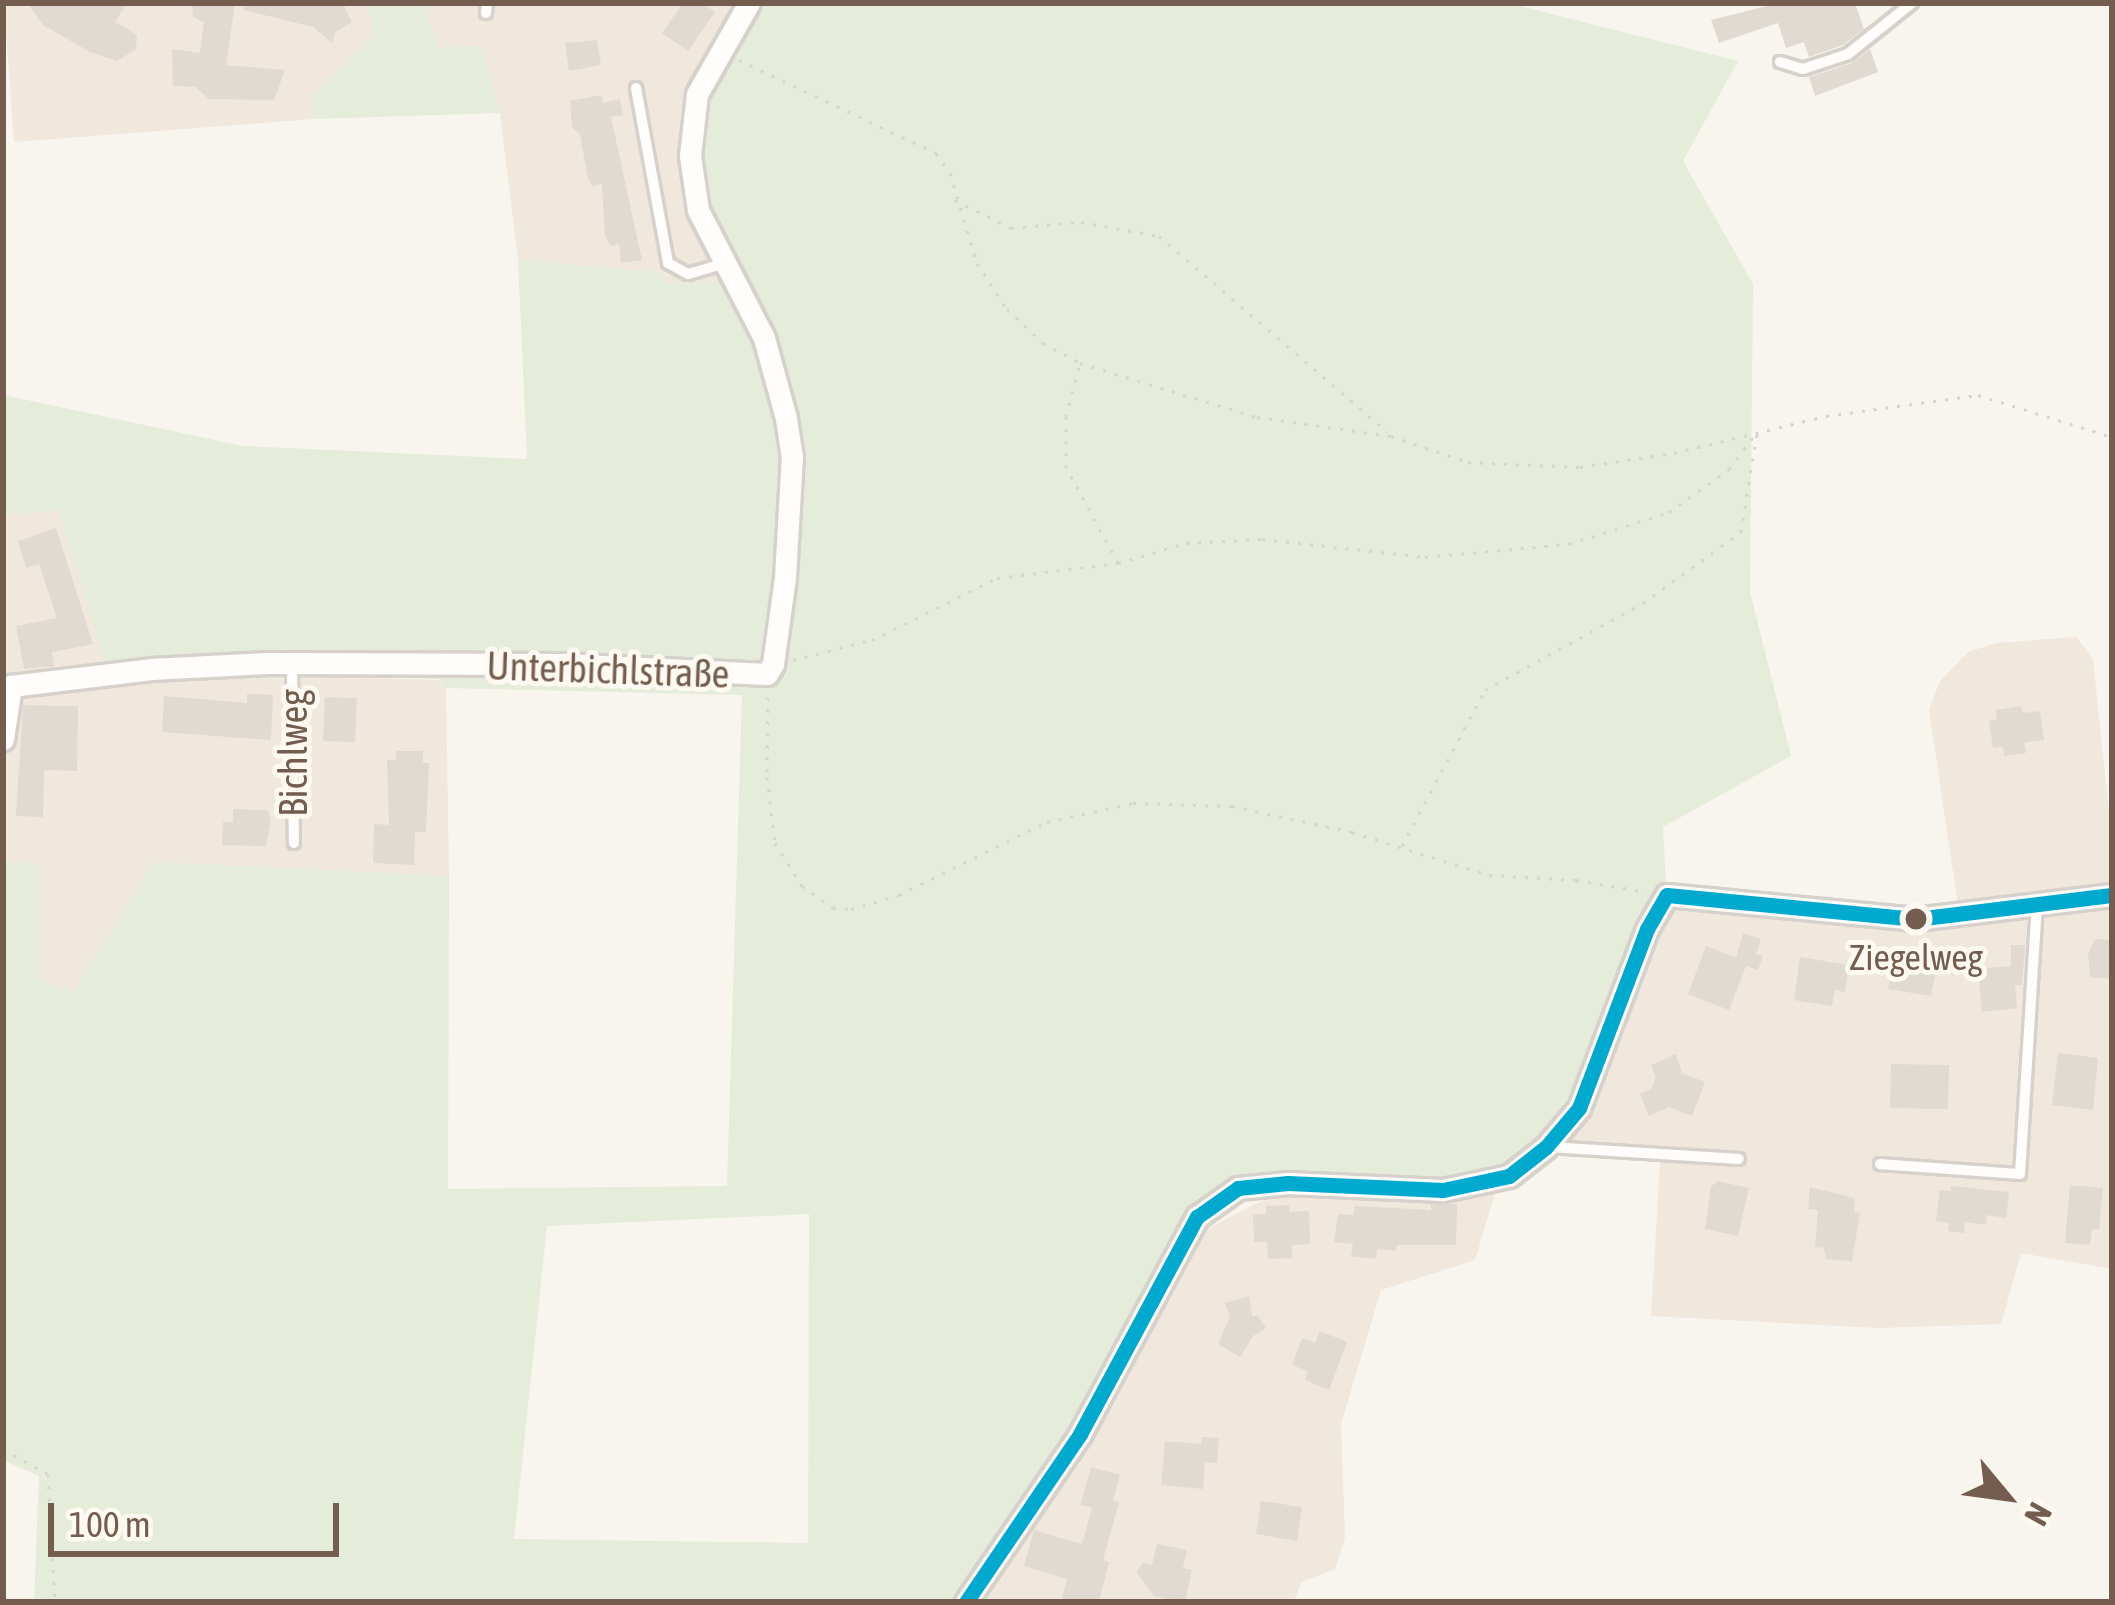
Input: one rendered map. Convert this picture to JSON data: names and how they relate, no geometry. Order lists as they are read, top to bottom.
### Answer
{
  "streets": {
    "street": ["Unterbichlstraße"],
    "lane": ["Bichlweg"]
  },
  "crossings": [
    ["Unterbichlstraße", "Bichlweg"]
  ],
  "places": ["Ziegelweg"],
  "scale_bar": "100 m",
  "north": "bottom right"
}
